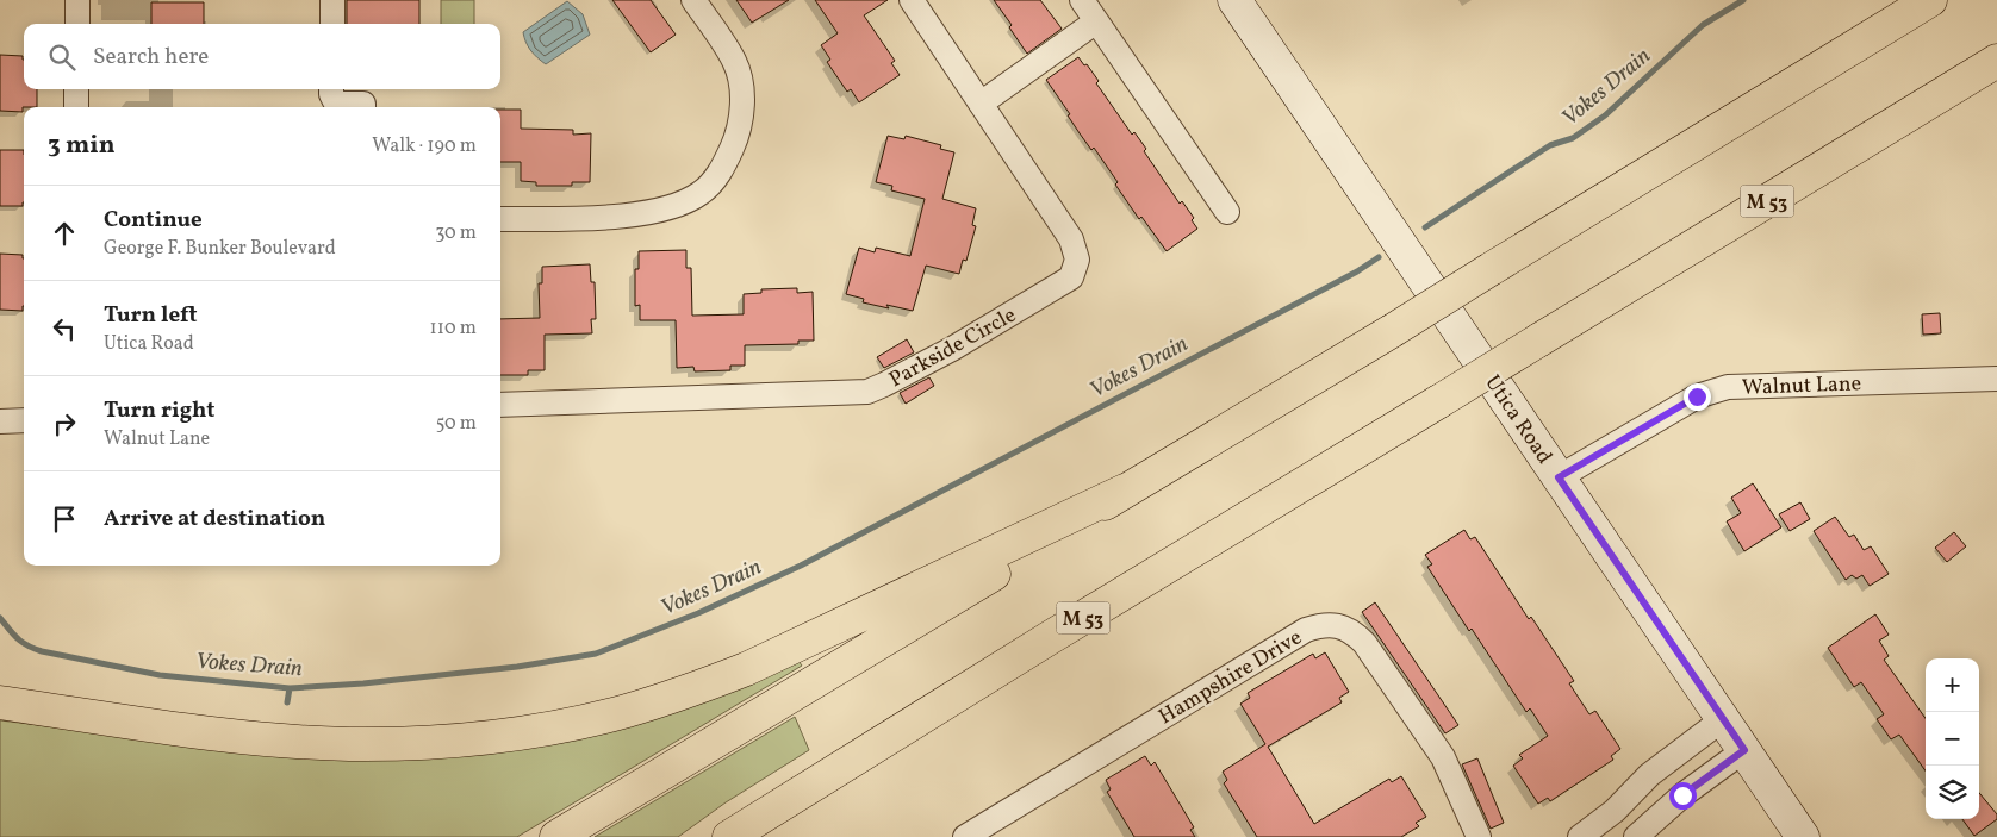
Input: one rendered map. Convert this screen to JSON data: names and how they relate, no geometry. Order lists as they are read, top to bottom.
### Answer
{
  "streets": {
    "highway": ["M 53"],
    "street": [
      "Parkside Circle",
      "Walnut Lane",
      "Utica Road",
      "Hampshire Drive"
    ]
  },
  "crossings": [
    ["Walnut Lane", "Utica Road"]
  ],
  "water": ["Vokes Drain"],
  "page": {
    "search": "Search here",
    "heading": ["3 min", "Walk · 190 m"],
    "list": [
      ["Continue", "George F. Bunker Boulevard", "30 m"],
      ["Turn left", "Utica Road", "110 m"],
      ["Turn right", "Walnut Lane", "50 m"],
      "Arrive at destination"
    ],
    "map_buttons": ["+", "−"]
  }
}
